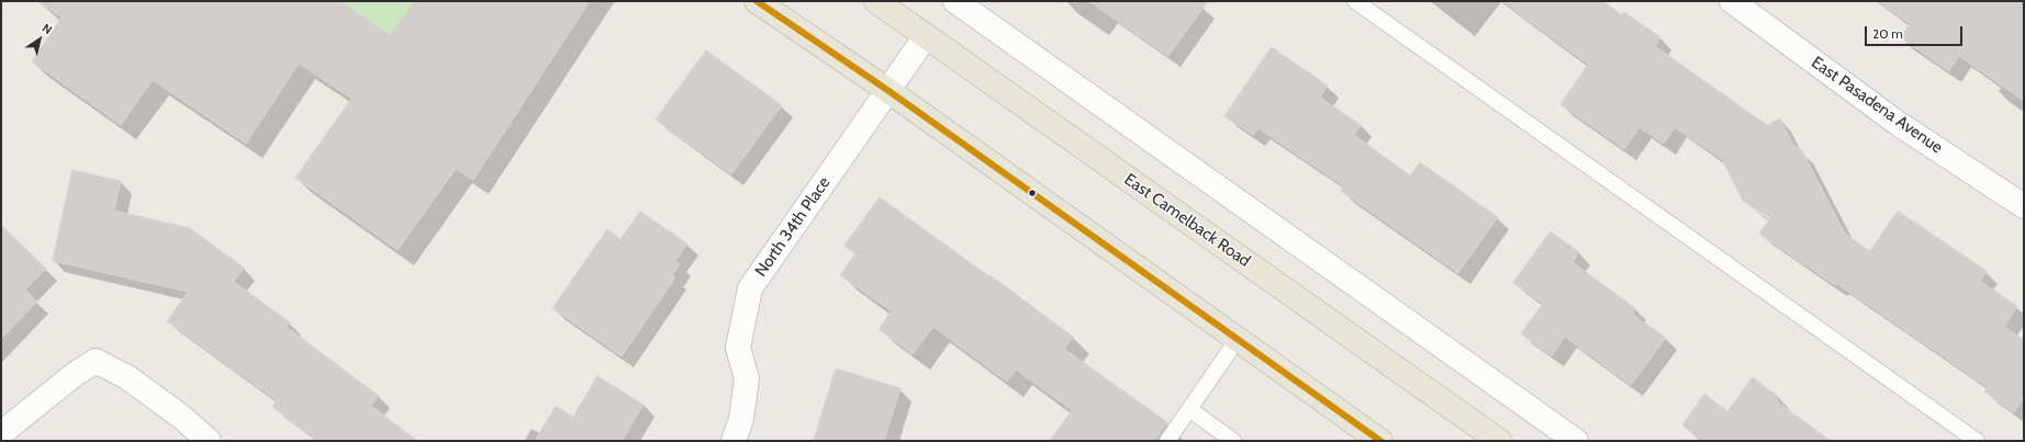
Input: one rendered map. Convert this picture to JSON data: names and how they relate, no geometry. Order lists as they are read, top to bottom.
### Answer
{
  "streets": {
    "main road": ["East Camelback Road"],
    "street": ["East Pasadena Avenue", "North 34th Place"]
  },
  "crossings": [
    ["East Camelback Road", "North 34th Place"]
  ],
  "scale_bar": "20 m",
  "north": "top right"
}
